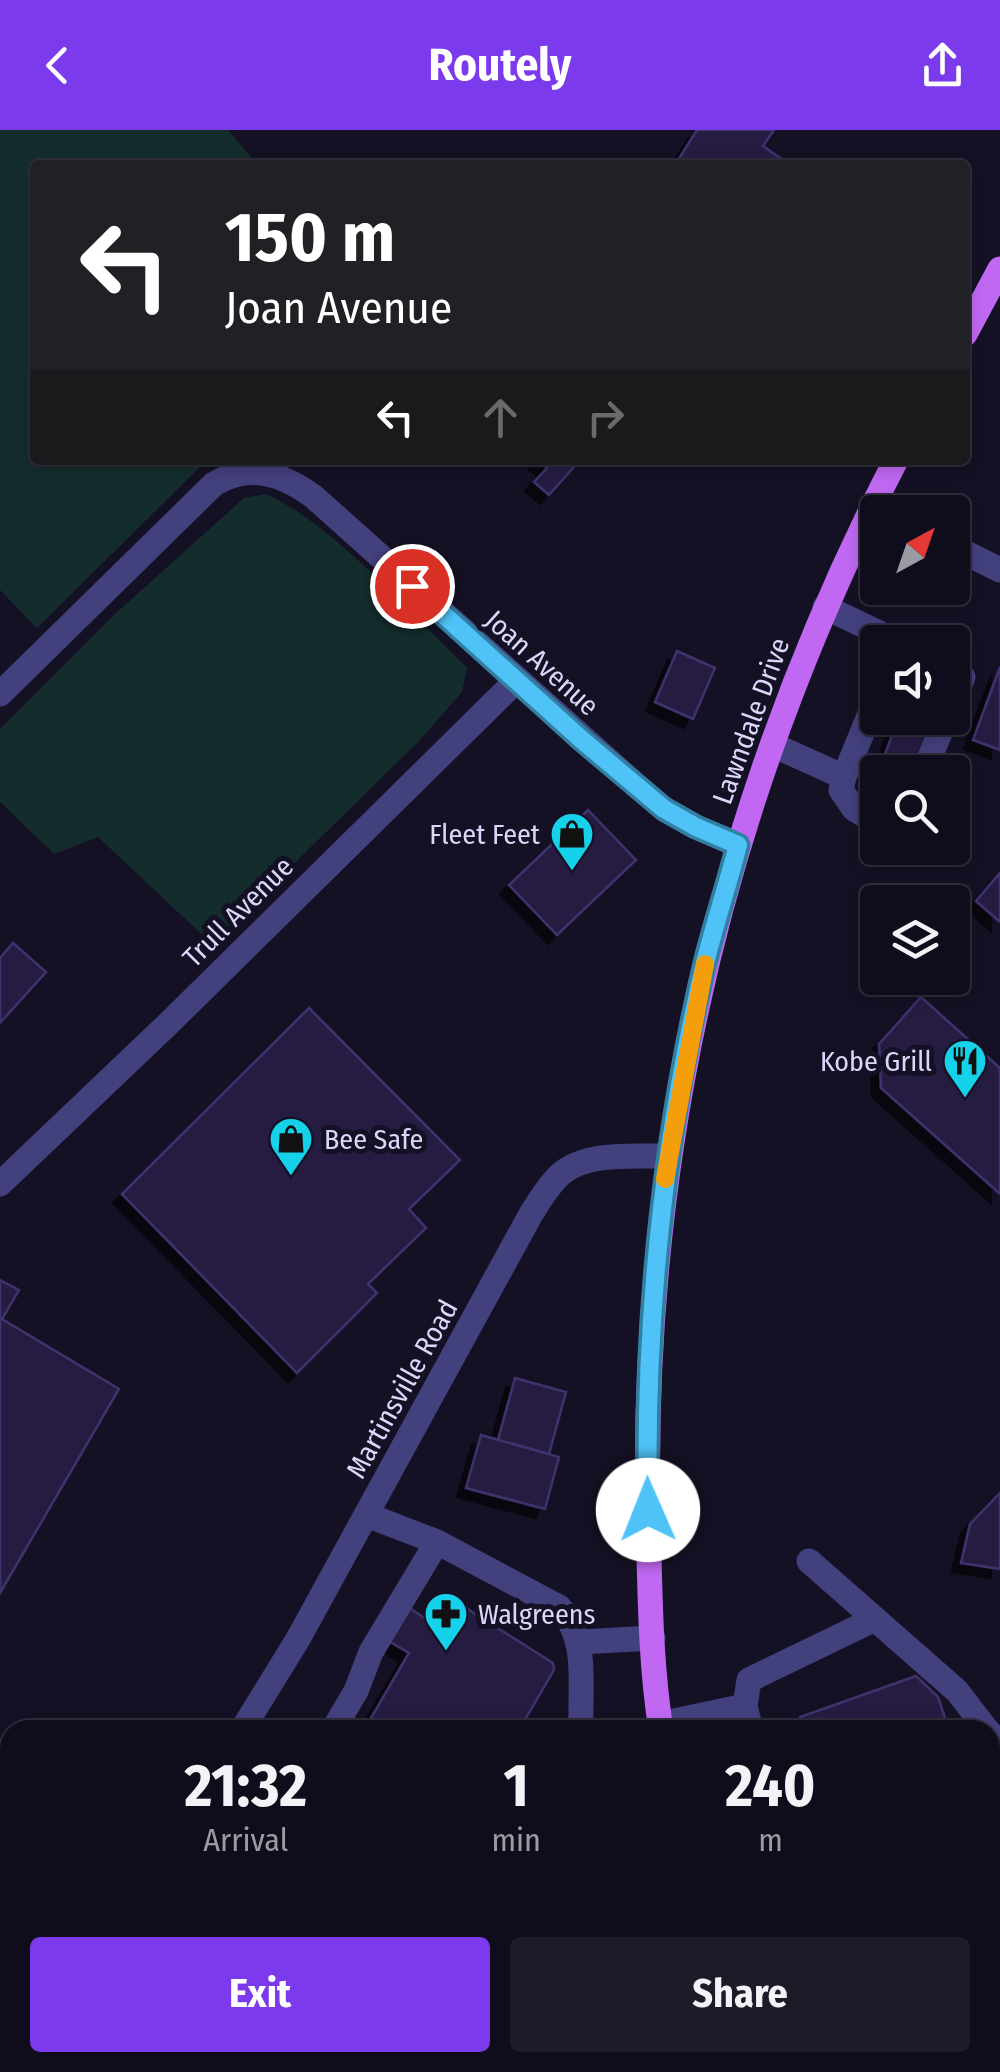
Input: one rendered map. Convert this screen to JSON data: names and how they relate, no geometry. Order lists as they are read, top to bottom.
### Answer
{
  "streets": {
    "main road": ["Lawndale Drive"],
    "street": ["Joan Avenue", "Trull Avenue", "Martinsville Road"]
  },
  "crossings": [
    ["Joan Avenue", "Lawndale Drive"],
    ["Joan Avenue", "Trull Avenue"],
    ["Lawndale Drive", "Martinsville Road"]
  ],
  "places": {
    "shop": ["Fleet Feet", "Bee Safe"],
    "restaurant": ["Kobe Grill"],
    "pharmacy": ["Walgreens"]
  },
  "north": "top right",
  "page": {
    "header": "Routely",
    "turn": ["150 m", "Joan Avenue"],
    "eta": [
      "21:32",
      "Arrival",
      "1",
      "min",
      "240",
      "m"
    ],
    "buttons": ["Exit", "Share"]
  }
}
